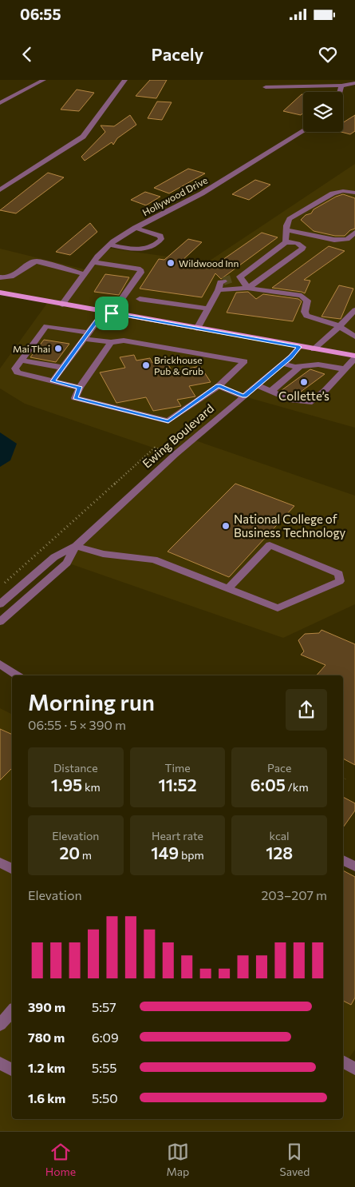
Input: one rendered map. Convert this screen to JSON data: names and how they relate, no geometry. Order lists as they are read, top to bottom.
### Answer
{
  "streets": {
    "street": ["Hollywood Drive", "Ewing Boulevard"]
  },
  "places": [
    "Wildwood Inn",
    "Mai Thai",
    "Brickhouse Pub & Grub",
    "Collette’s",
    "National College of Business Technology"
  ],
  "page": {
    "status": "06:55",
    "header": "Pacely",
    "heading": ["Morning run", "06:55 · 5 × 390 m"],
    "stats": [
      ["Distance", "1.95 km"],
      ["Time", "11:52"],
      ["Pace", "6:05 /km"],
      ["Elevation", "20 m"],
      ["Heart rate", "149 bpm"],
      ["kcal", "128"]
    ],
    "chart": ["Elevation", "203–207 m"],
    "list": [
      {
        "name": "390 m",
        "note": "5:57"
      },
      {
        "name": "780 m",
        "note": "6:09"
      },
      {
        "name": "1.2 km",
        "note": "5:55"
      },
      {
        "name": "1.6 km",
        "note": "5:50"
      }
    ],
    "tabs": ["Home", "Map", "Saved"]
  }
}
